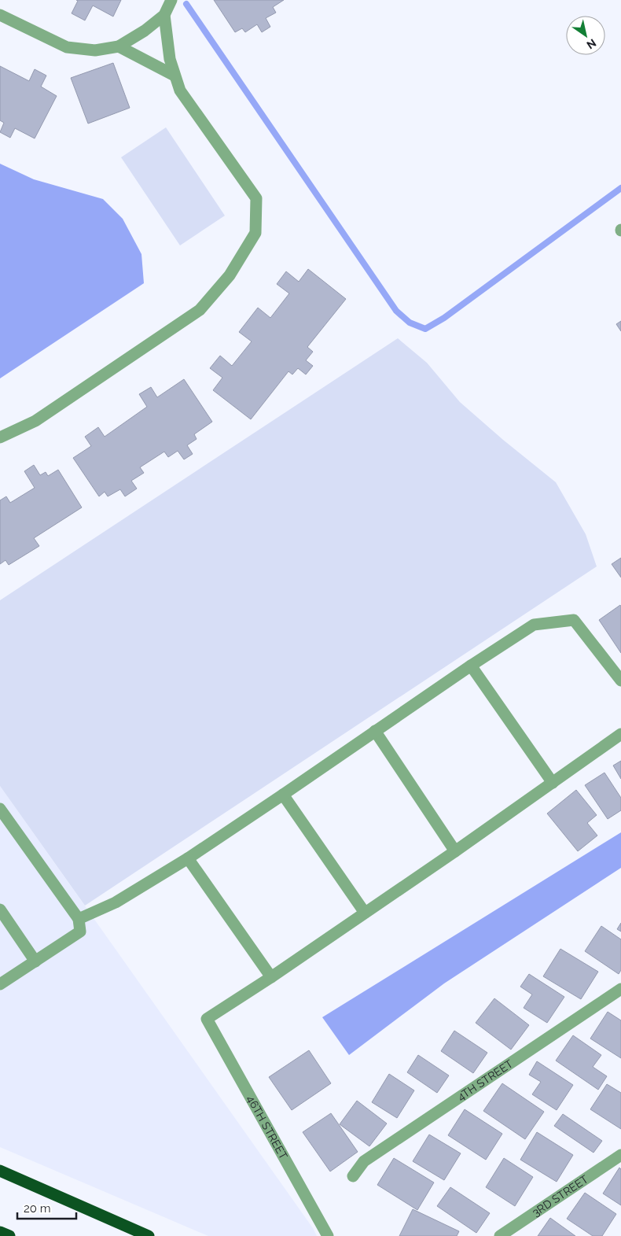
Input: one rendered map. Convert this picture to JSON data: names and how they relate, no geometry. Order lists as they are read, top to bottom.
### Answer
{
  "streets": {
    "street": ["4TH STREET", "46TH STREET", "3RD STREET"]
  },
  "scale_bar": "20 m",
  "north": "bottom right"
}
